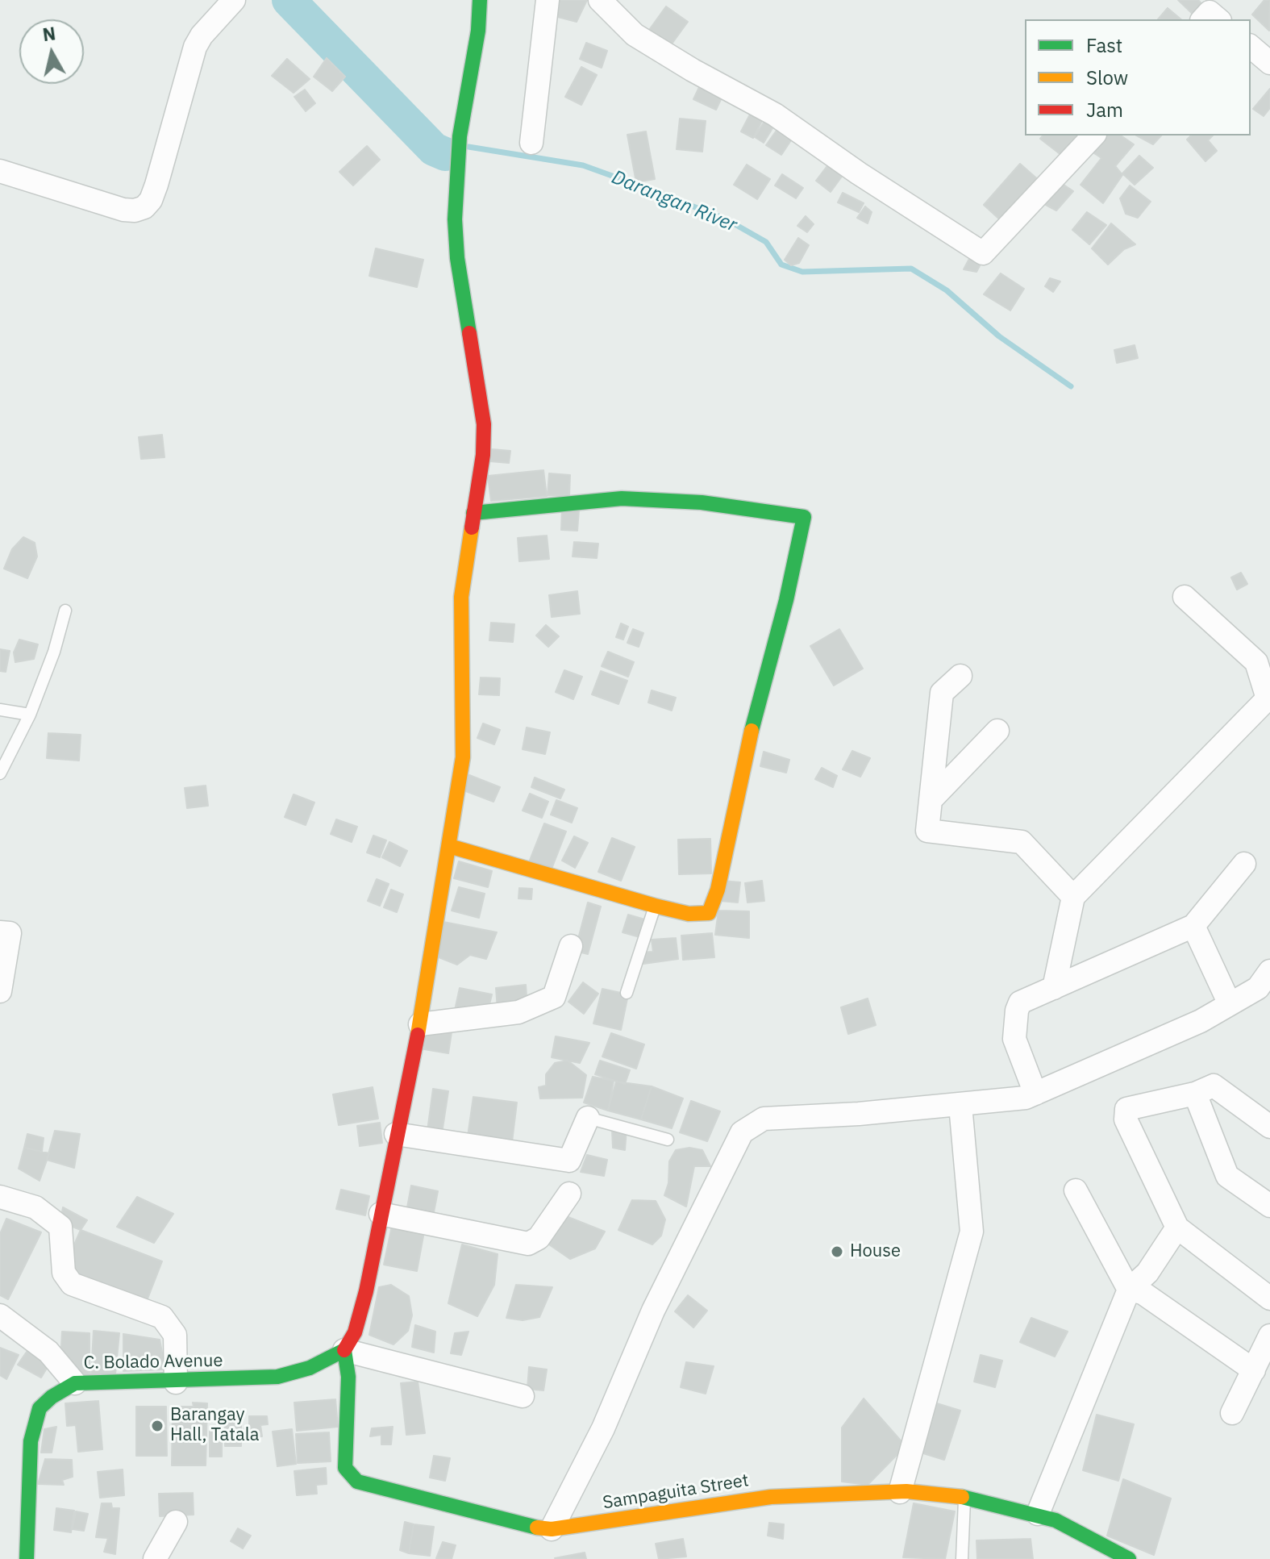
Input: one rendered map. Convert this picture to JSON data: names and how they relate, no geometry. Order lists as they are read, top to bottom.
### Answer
{
  "streets": {
    "street": ["C. Bolado Avenue", "Sampaguita Street"]
  },
  "crossings": [
    ["C. Bolado Avenue", "Sampaguita Street"]
  ],
  "water": ["Darangan River"],
  "places": ["House", "Barangay Hall, Tatala"],
  "legend": ["Fast", "Slow", "Jam"],
  "north": "top"
}
